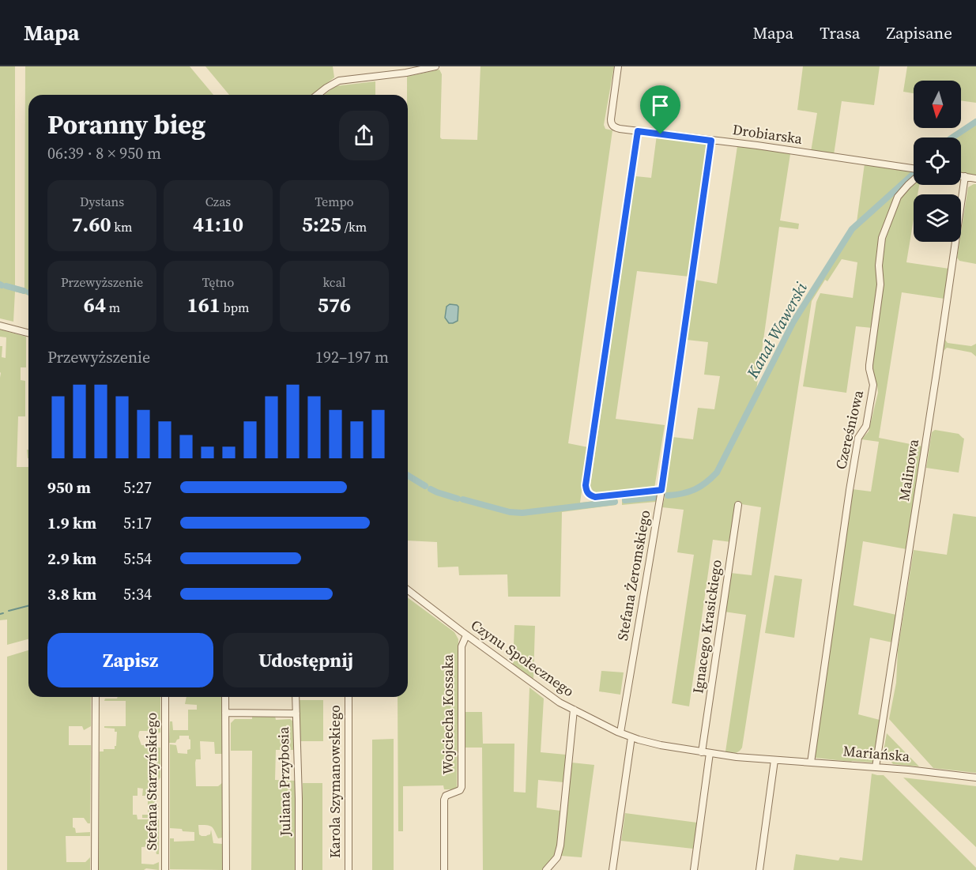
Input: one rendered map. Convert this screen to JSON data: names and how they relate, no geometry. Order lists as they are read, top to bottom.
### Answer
{
  "streets": {
    "street": [
      "Drobiarska",
      "Czereśniowa",
      "Malinowa",
      "Stefana Żeromskiego",
      "Ignacego Krasickiego",
      "Czynu Społecznego",
      "Wojciecha Kossaka",
      "Mariańska",
      "Stefana Starzyńskiego",
      "Juliana Przybosia",
      "Karola Szymanowskiego"
    ]
  },
  "crossings": [
    ["Drobiarska", "Stefana Żeromskiego"],
    ["Czereśniowa", "Mariańska"],
    ["Malinowa", "Mariańska"],
    ["Stefana Żeromskiego", "Czynu Społecznego"],
    ["Ignacego Krasickiego", "Czynu Społecznego"],
    ["Czynu Społecznego", "Wojciecha Kossaka"],
    ["Czynu Społecznego", "Mariańska"]
  ],
  "water": ["Kanał Wawerski"],
  "north": "bottom",
  "page": {
    "header": "Mapa",
    "nav": ["Mapa", "Trasa", "Zapisane"],
    "heading": ["Poranny bieg", "06:39 · 8 × 950 m"],
    "stats": [
      ["Dystans", "7.60 km"],
      ["Czas", "41:10"],
      ["Tempo", "5:25 /km"],
      ["Przewyższenie", "64 m"],
      ["Tętno", "161 bpm"],
      ["kcal", "576"]
    ],
    "chart": ["Przewyższenie", "192–197 m"],
    "list": [
      {
        "name": "950 m",
        "note": "5:27"
      },
      {
        "name": "1.9 km",
        "note": "5:17"
      },
      {
        "name": "2.9 km",
        "note": "5:54"
      },
      {
        "name": "3.8 km",
        "note": "5:34"
      }
    ],
    "buttons": ["Zapisz", "Udostępnij"]
  }
}
